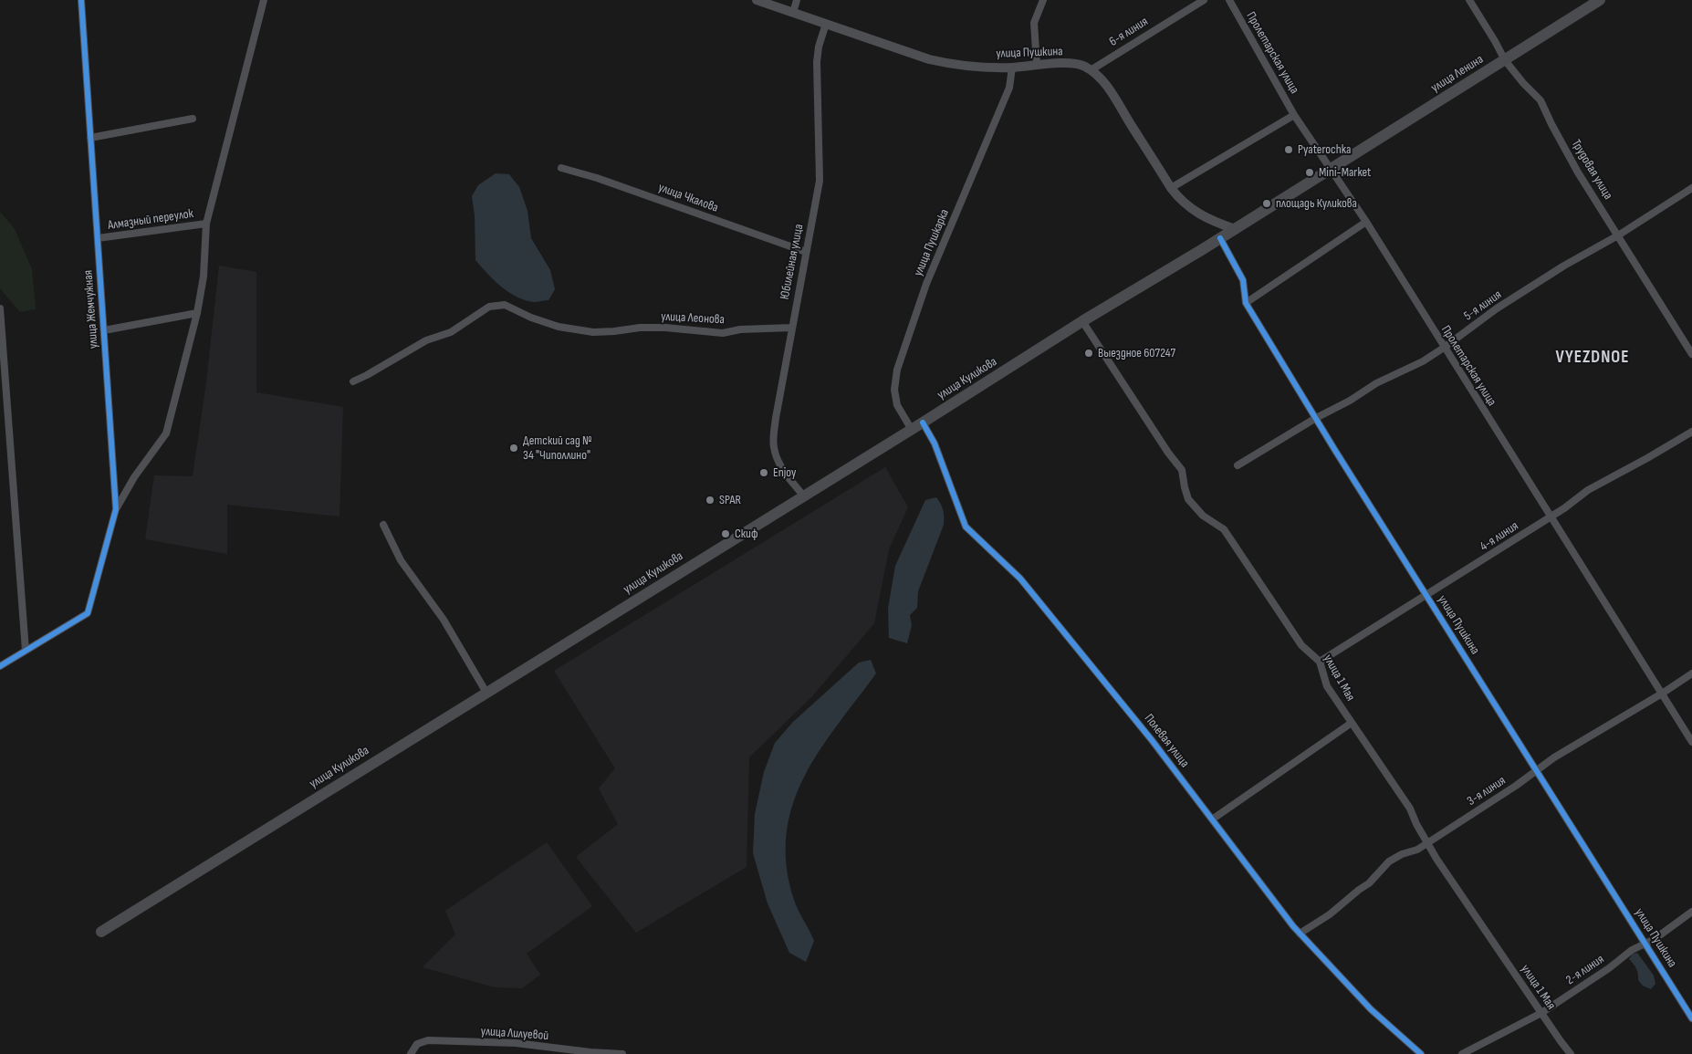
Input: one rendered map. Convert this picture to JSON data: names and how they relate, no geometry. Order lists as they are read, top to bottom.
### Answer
{
  "streets": {
    "main road": ["улица Ленина", "улица Куликова"],
    "street": [
      "6-я линия",
      "улица Пушкина",
      "Пролетарская улица",
      "Трудовая улица",
      "улица Чкалова",
      "Алмазный переулок",
      "улица Пушкарка",
      "Юбилейная улица",
      "5-я линия",
      "улица Жемчужная",
      "улица Леонова",
      "4-я линия",
      "улица 1 Мая",
      "Полевая улица",
      "3-я линия",
      "2-я линия",
      "улица Лилуевой"
    ]
  },
  "crossings": [
    ["6-я линия", "улица Пушкина"],
    ["улица Пушкина", "улица Пушкарка"],
    ["улица Пушкина", "Юбилейная улица"],
    ["улица Пушкина", "5-я линия"],
    ["улица Пушкина", "улица Куликова"],
    ["улица Пушкина", "4-я линия"],
    ["улица Пушкина", "3-я линия"],
    ["улица Пушкина", "2-я линия"],
    ["Пролетарская улица", "улица Ленина"],
    ["Пролетарская улица", "5-я линия"],
    ["Пролетарская улица", "4-я линия"],
    ["Пролетарская улица", "3-я линия"],
    ["улица Ленина", "Трудовая улица"],
    ["Трудовая улица", "5-я линия"],
    ["улица Чкалова", "Юбилейная улица"],
    ["Алмазный переулок", "улица Жемчужная"],
    ["улица Пушкарка", "улица Куликова"],
    ["Юбилейная улица", "улица Леонова"],
    ["Юбилейная улица", "улица Куликова"],
    ["улица Куликова", "улица 1 Мая"],
    ["улица Куликова", "Полевая улица"],
    ["4-я линия", "улица 1 Мая"],
    ["улица 1 Мая", "3-я линия"],
    ["улица 1 Мая", "2-я линия"],
    ["Полевая улица", "3-я линия"]
  ],
  "districts": ["VYEZDNOE"],
  "places": [
    "Pyaterochka",
    "Mini-Market",
    "площадь Куликова",
    "Выездное 607247",
    "Детский сад № 34 \"Чиполлино\"",
    "Enjoy",
    "SPAR",
    "Скиф"
  ]
}
